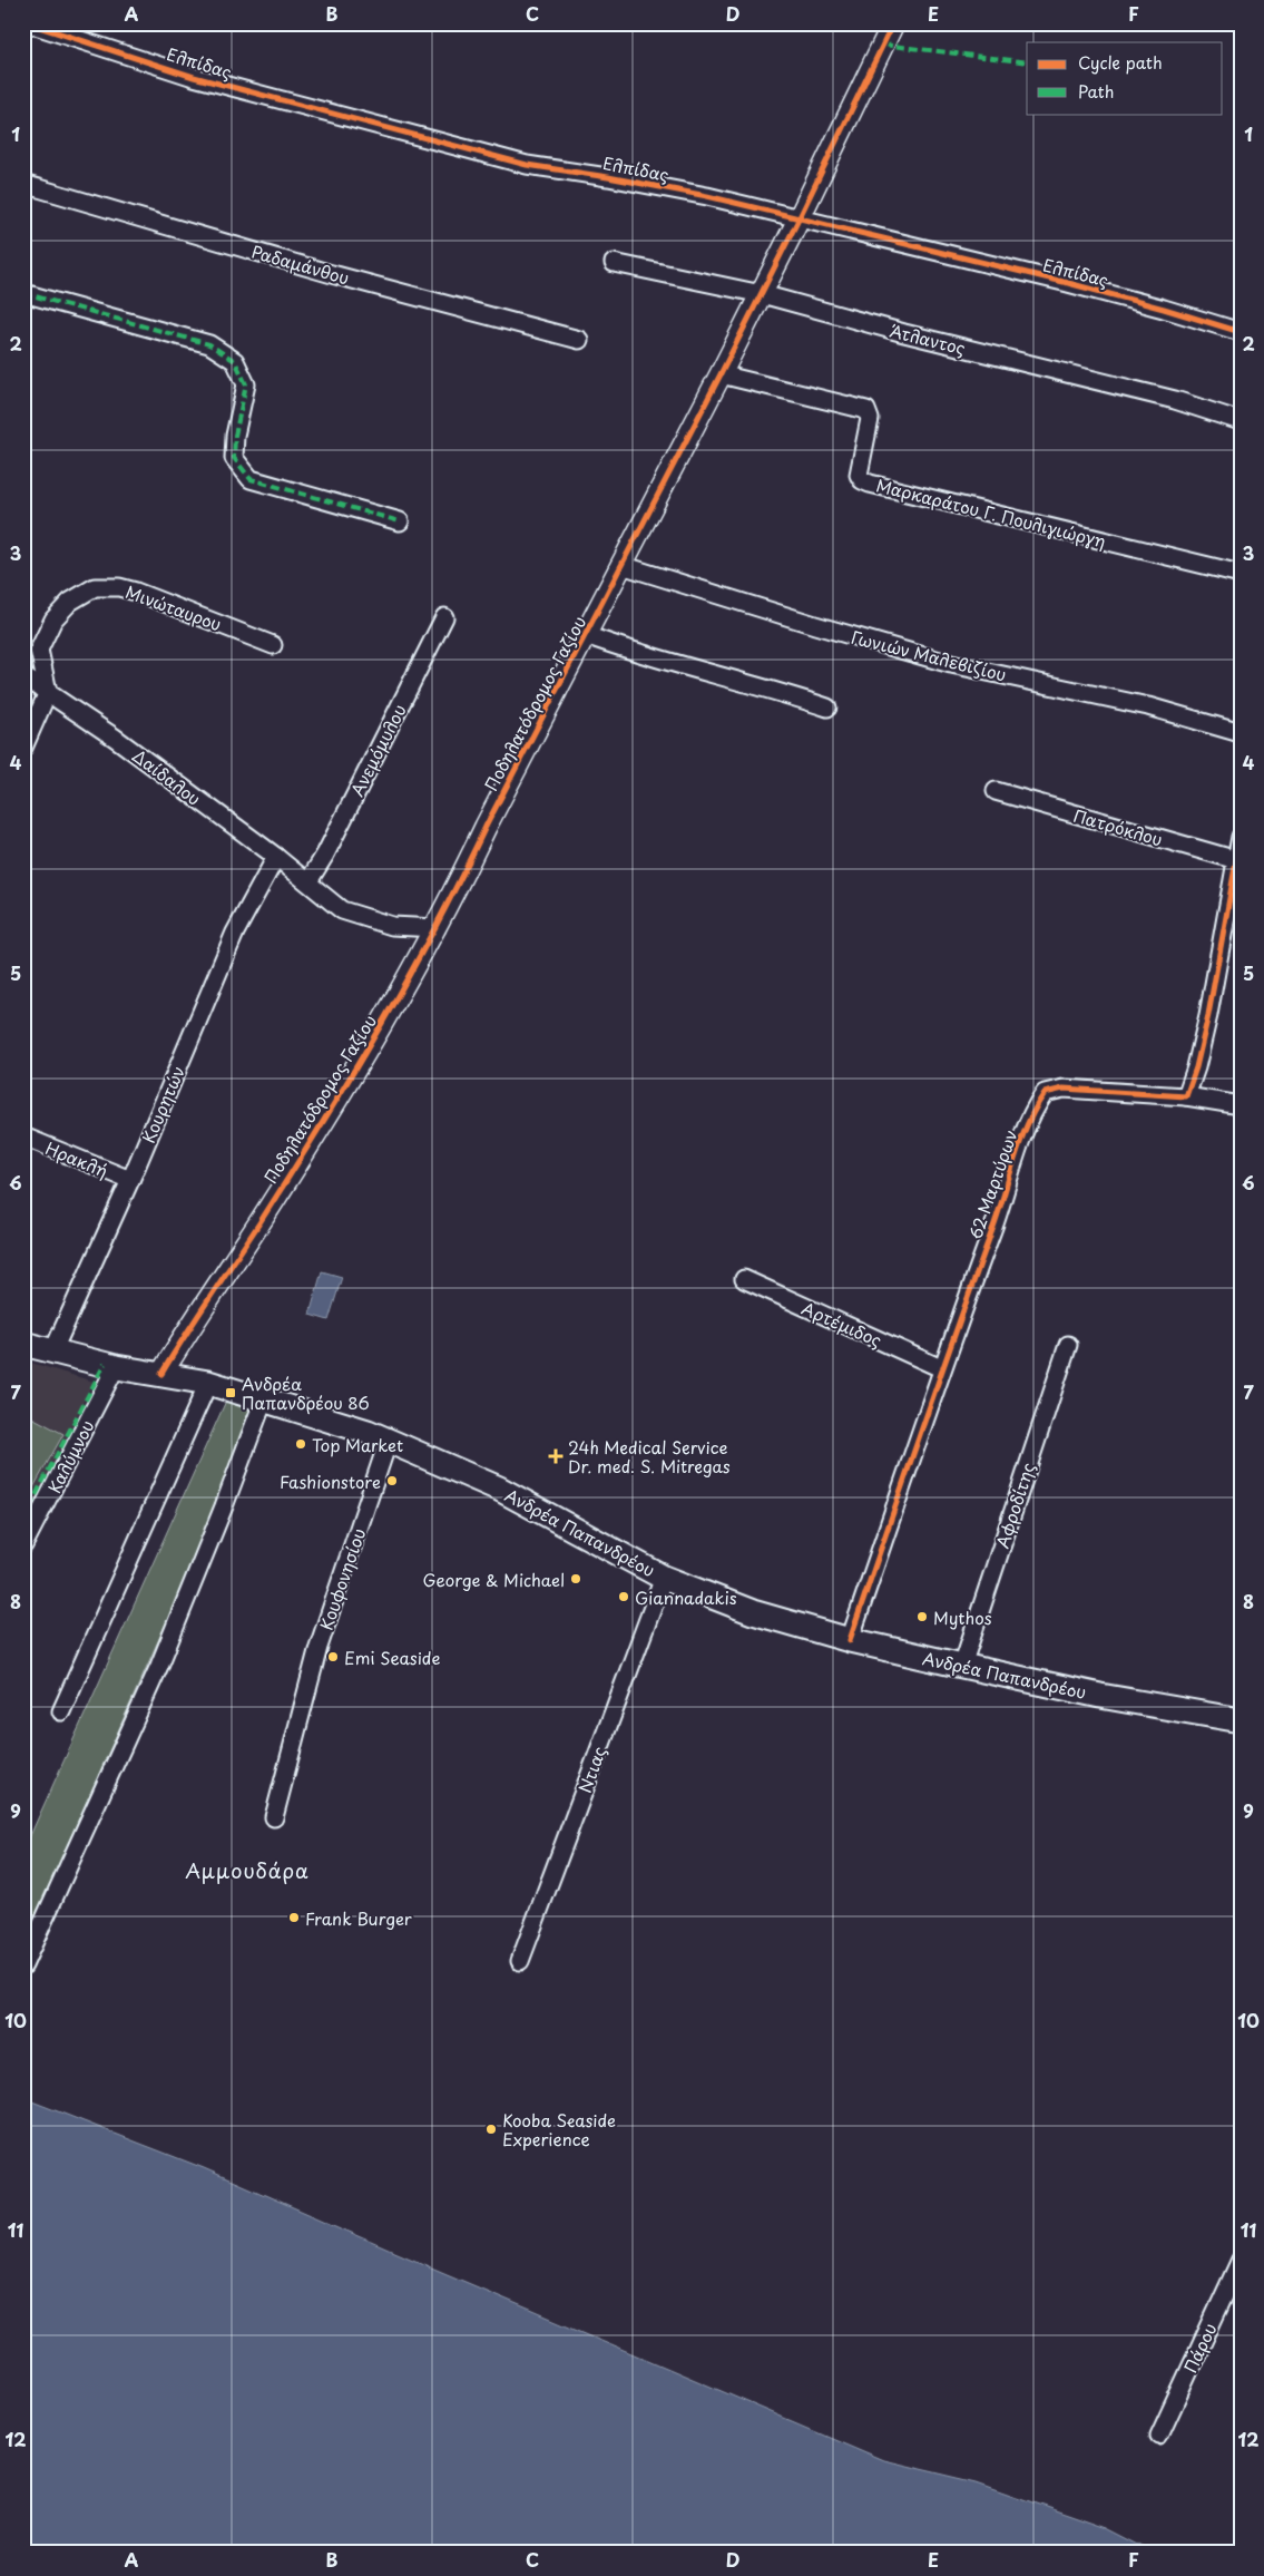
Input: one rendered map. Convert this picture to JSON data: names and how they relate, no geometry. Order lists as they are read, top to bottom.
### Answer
{
  "streets": {
    "main road": ["Ανδρέα Παπανδρέου"],
    "street": [
      "Ελπίδας",
      "Ραδαμάνθου",
      "Άτλαντος",
      "Μαρκαράτου Γ. Πουλιγιώργη",
      "Μινώταυρου",
      "Γωνιών Μαλεβιζίου",
      "Ποδηλατόδρομος Γαζίου",
      "Ανεμόμυλου",
      "Δαίδαλου",
      "Πατρόκλου",
      "Κουρητών",
      "Ηρακλή",
      "62 Μαρτύρων",
      "Αρτέμιδος",
      "Καλύμνου",
      "Αφροδίτης",
      "Κουφονησίου",
      "Ντιας",
      "Πάρου"
    ]
  },
  "crossings": [
    ["Ελπίδας", "Ποδηλατόδρομος Γαζίου"],
    ["Άτλαντος", "Ποδηλατόδρομος Γαζίου"],
    ["Μαρκαράτου Γ. Πουλιγιώργη", "Ποδηλατόδρομος Γαζίου"],
    ["Μινώταυρου", "Δαίδαλου"],
    ["Γωνιών Μαλεβιζίου", "Ποδηλατόδρομος Γαζίου"],
    ["Ποδηλατόδρομος Γαζίου", "Δαίδαλου"],
    ["Ποδηλατόδρομος Γαζίου", "Ανδρέα Παπανδρέου"],
    ["Ανεμόμυλου", "Δαίδαλου"],
    ["Δαίδαλου", "Κουρητών"],
    ["Κουρητών", "Ηρακλή"],
    ["Κουρητών", "Ανδρέα Παπανδρέου"],
    ["62 Μαρτύρων", "Αρτέμιδος"],
    ["62 Μαρτύρων", "Ανδρέα Παπανδρέου"],
    ["Καλύμνου", "Ανδρέα Παπανδρέου"],
    ["Αφροδίτης", "Ανδρέα Παπανδρέου"],
    ["Ανδρέα Παπανδρέου", "Κουφονησίου"],
    ["Ανδρέα Παπανδρέου", "Ντιας"]
  ],
  "districts": ["Αμμουδάρα"],
  "places": {
    "transit": ["Ανδρέα Παπανδρέου 86"],
    "other": [
      "Top Market",
      "Fashionstore",
      "George & Michael",
      "Giannadakis",
      "Mythos",
      "Emi Seaside",
      "Frank Burger",
      "Kooba Seaside Experience"
    ],
    "health": ["24h Medical Service Dr. med. S. Mitregas"]
  },
  "legend": ["Cycle path", "Path"],
  "grid": {
    "columns": [
      "A",
      "B",
      "C",
      "D",
      "E",
      "F"
    ],
    "rows": [
      "1",
      "2",
      "3",
      "4",
      "5",
      "6",
      "7",
      "8",
      "9",
      "10",
      "11",
      "12"
    ]
  }
}
